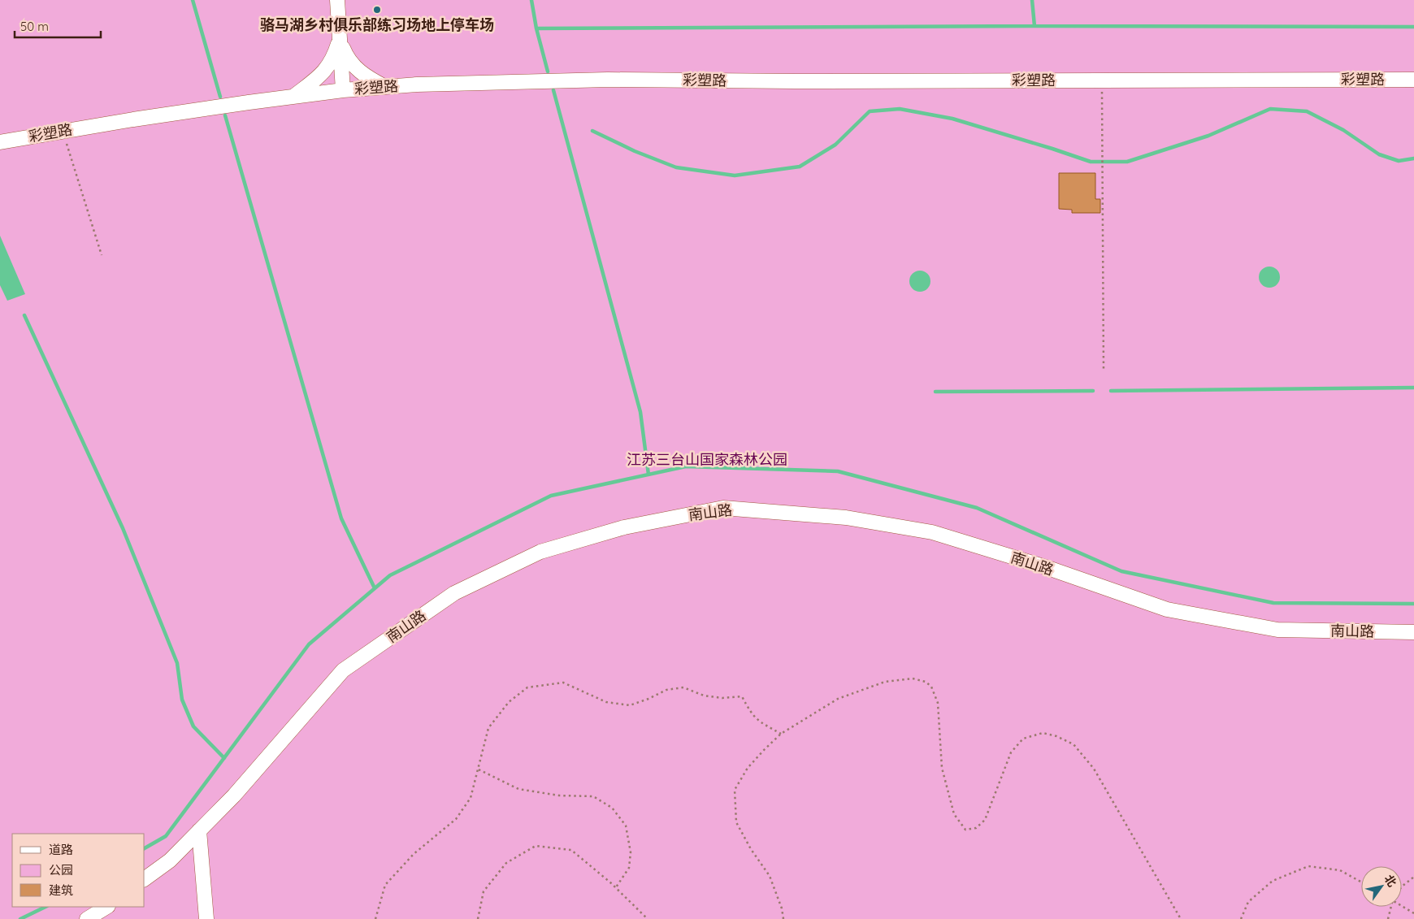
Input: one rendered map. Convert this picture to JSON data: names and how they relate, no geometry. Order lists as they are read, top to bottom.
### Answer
{
  "streets": {
    "street": ["彩塑路", "南山路"]
  },
  "parks": ["江苏三台山国家森林公园"],
  "places": ["骆马湖乡村俱乐部练习场地上停车场"],
  "legend": ["道路", "公园", "建筑"],
  "scale_bar": "50 m",
  "north": "top right"
}
